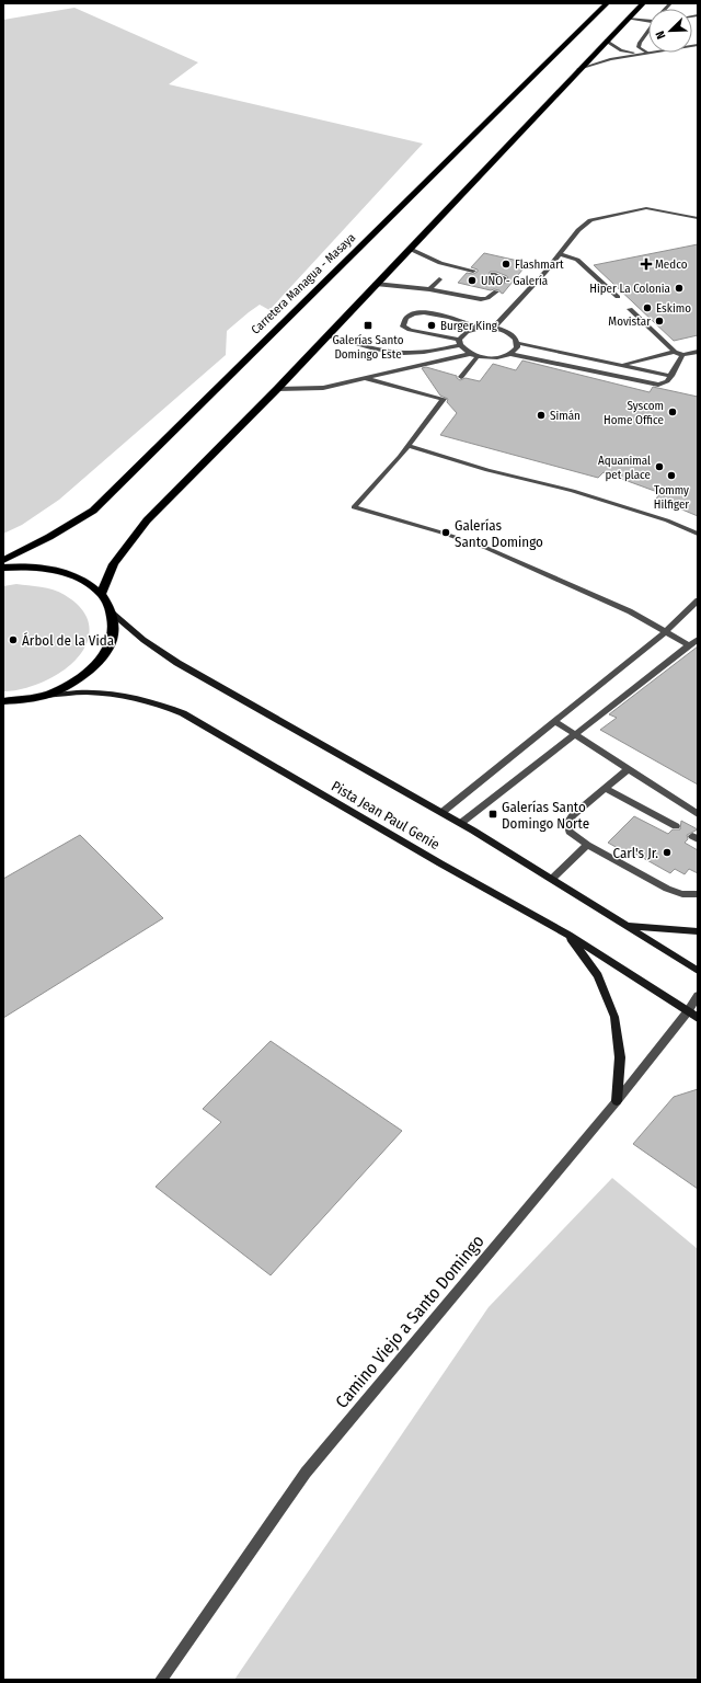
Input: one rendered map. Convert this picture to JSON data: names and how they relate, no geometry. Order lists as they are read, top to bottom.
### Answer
{
  "streets": {
    "highway": ["Carretera Managua - Masaya"],
    "main road": ["Pista Jean Paul Genie"],
    "street": ["Camino Viejo a Santo Domingo"]
  },
  "crossings": [
    ["Pista Jean Paul Genie", "Camino Viejo a Santo Domingo"]
  ],
  "places": {
    "other": [
      "Flashmart",
      "UNO - Galería",
      "Hiper La Colonia",
      "Eskimo",
      "Movistar",
      "Burger King",
      "Syscom Home Office",
      "Simán",
      "Aquanimal pet place",
      "Tommy Hilfiger",
      "Galerías Santo Domingo",
      "Árbol de la Vida",
      "Carl's Jr."
    ],
    "health": ["Medco"],
    "transit": ["Galerías Santo Domingo Este", "Galerías Santo Domingo Norte"]
  },
  "north": "bottom left"
}
